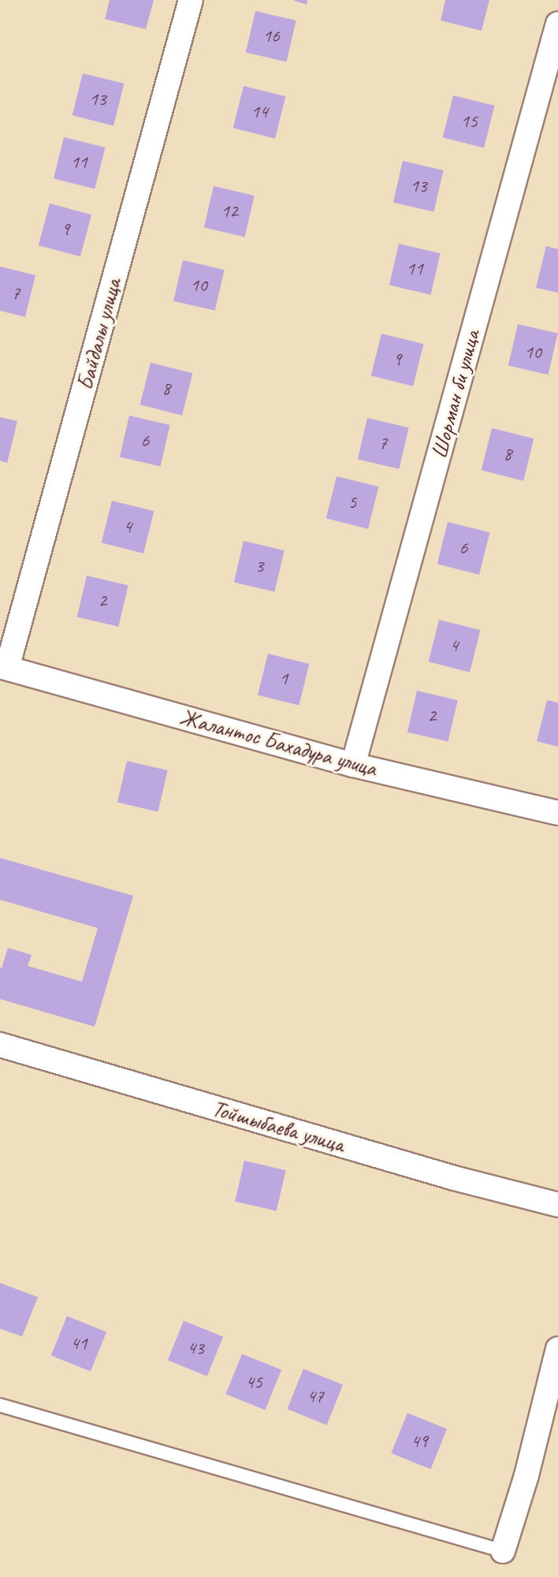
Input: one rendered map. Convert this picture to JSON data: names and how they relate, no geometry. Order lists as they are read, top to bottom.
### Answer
{
  "streets": {
    "street": [
      "Байдалы улица",
      "Шорман би улица",
      "Жалантос Бахадура улица",
      "Тойшыбаева улица"
    ]
  },
  "crossings": [
    ["Байдалы улица", "Жалантос Бахадура улица"],
    ["Шорман би улица", "Жалантос Бахадура улица"]
  ],
  "house_numbers": [
    "16",
    "13",
    "14",
    "15",
    "11",
    "13",
    "12",
    "9",
    "11",
    "10",
    "7",
    "10",
    "9",
    "8",
    "6",
    "7",
    "8",
    "5",
    "4",
    "6",
    "3",
    "2",
    "4",
    "1",
    "2",
    "41",
    "43",
    "45",
    "47",
    "49"
  ]
}
